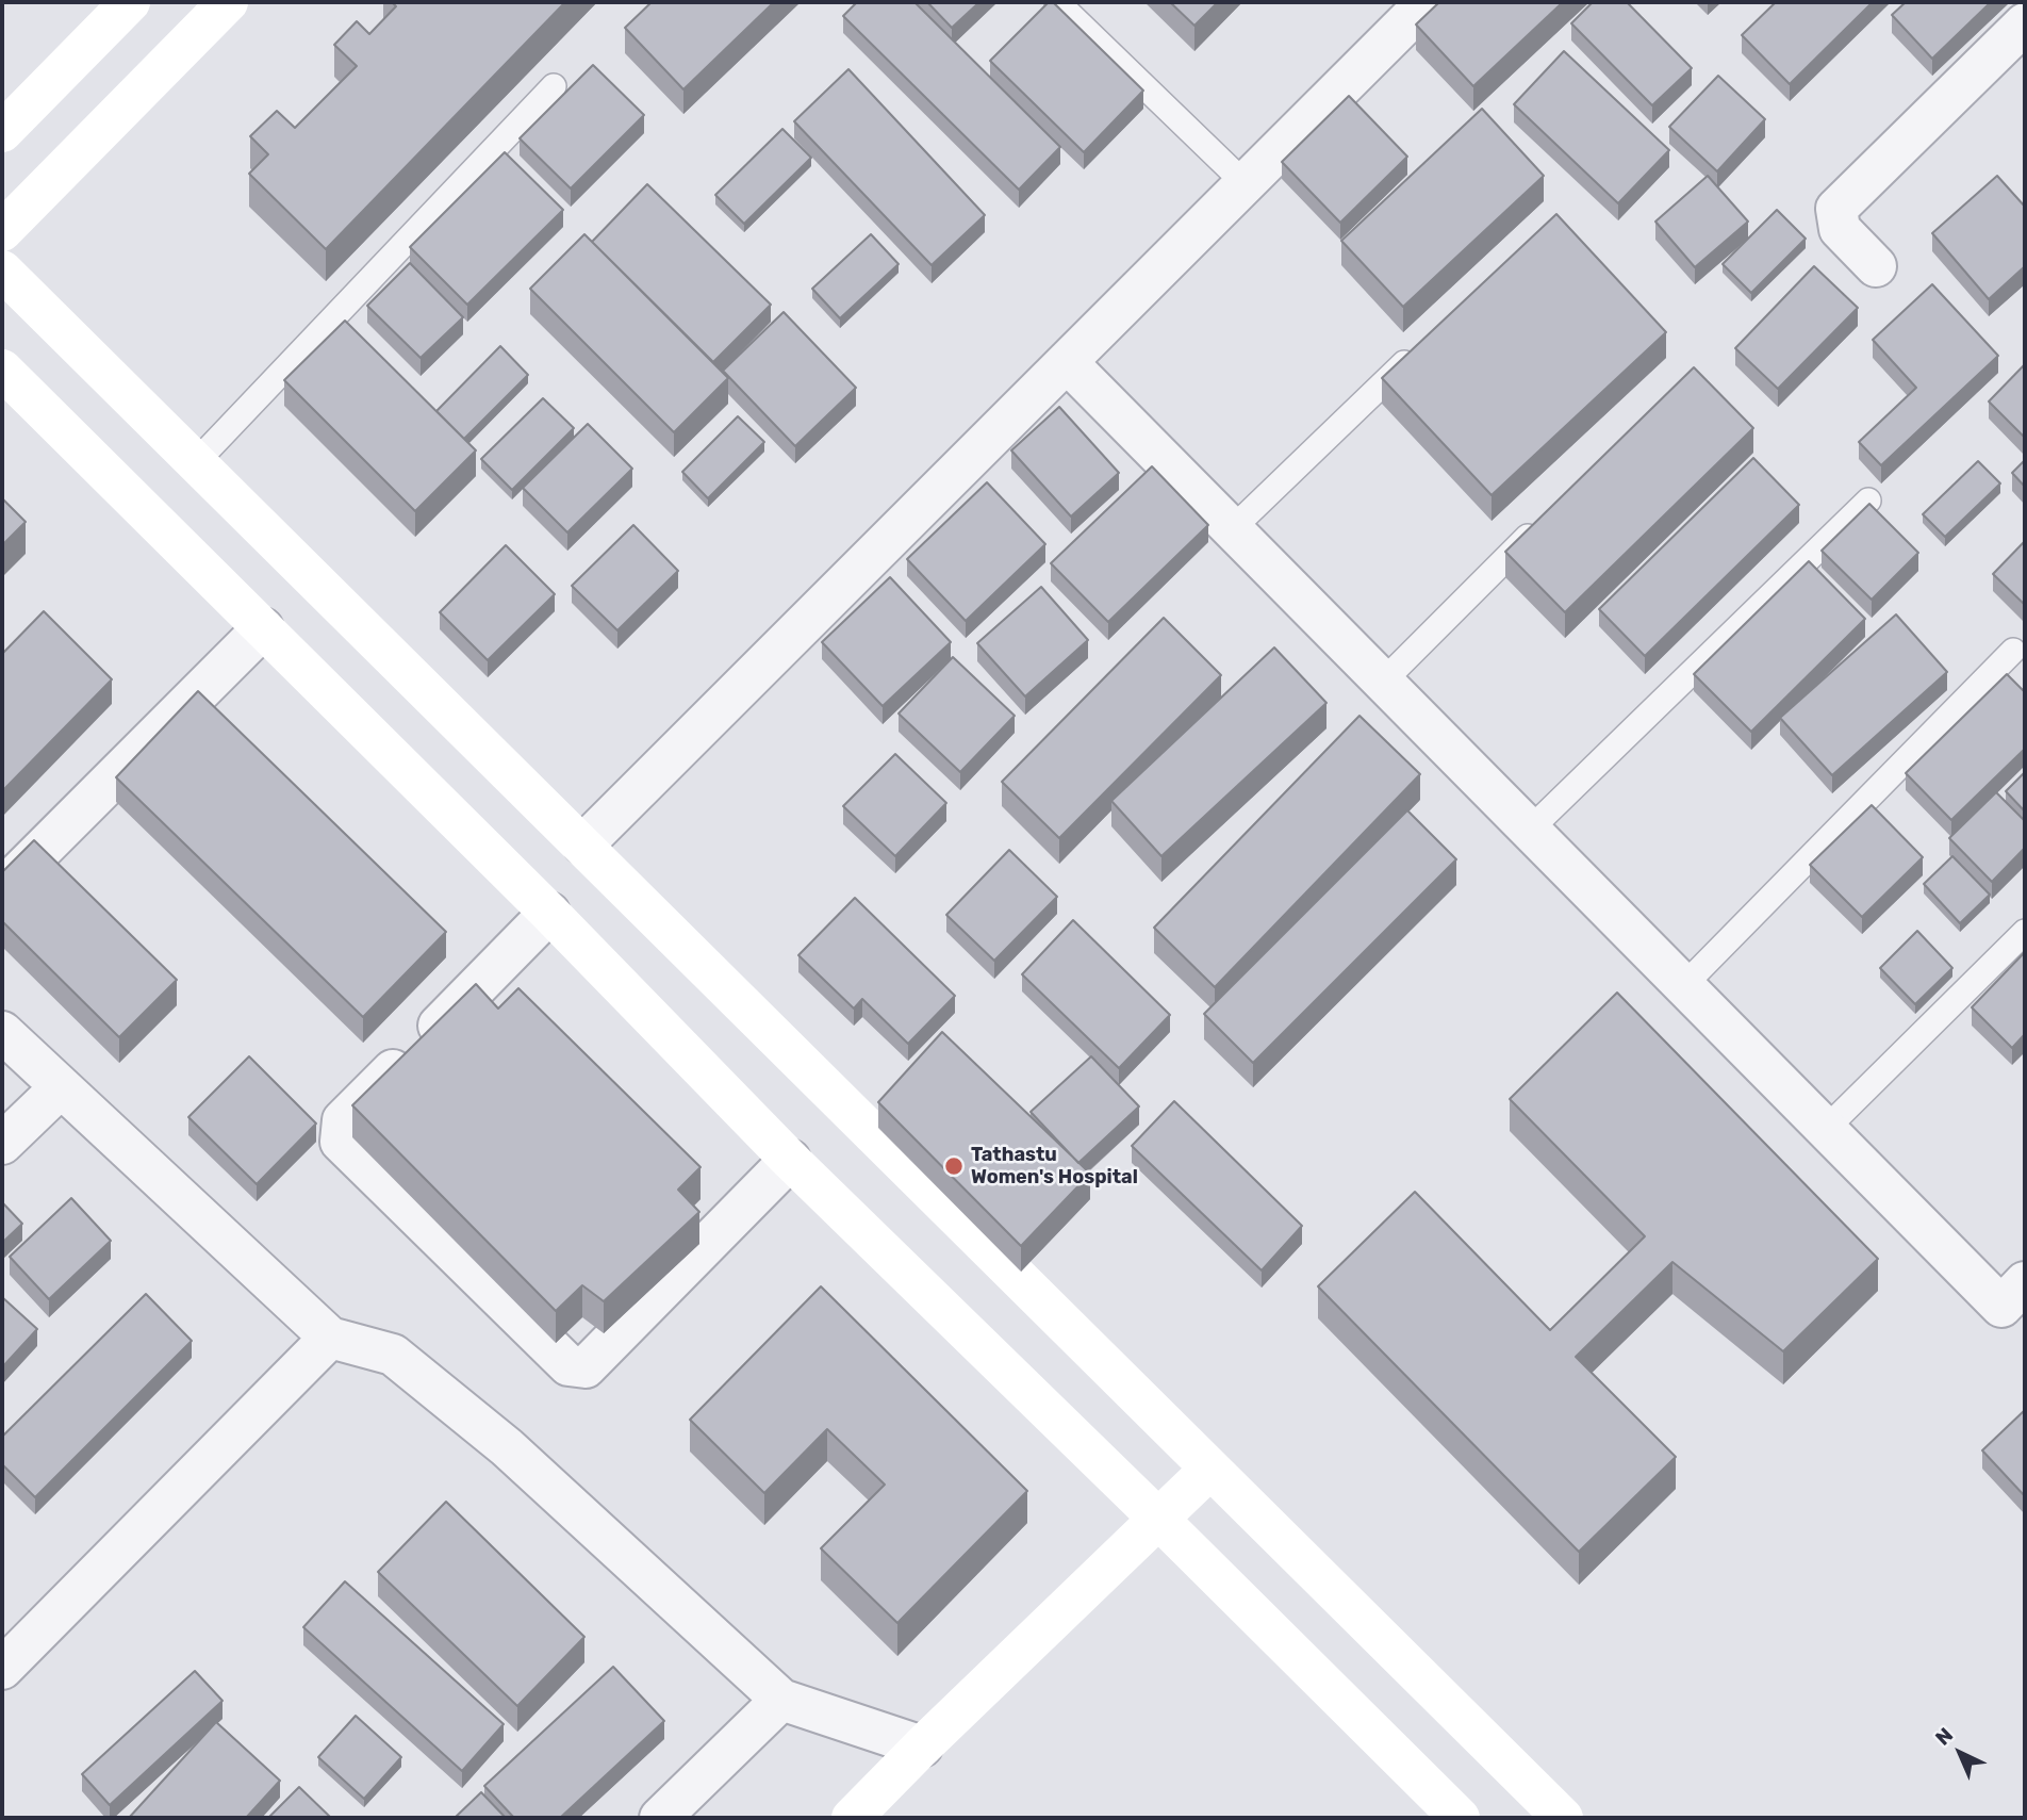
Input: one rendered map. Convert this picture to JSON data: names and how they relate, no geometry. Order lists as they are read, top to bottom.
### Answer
{
  "places": ["Tathastu Women's Hospital"],
  "north": "top left"
}
